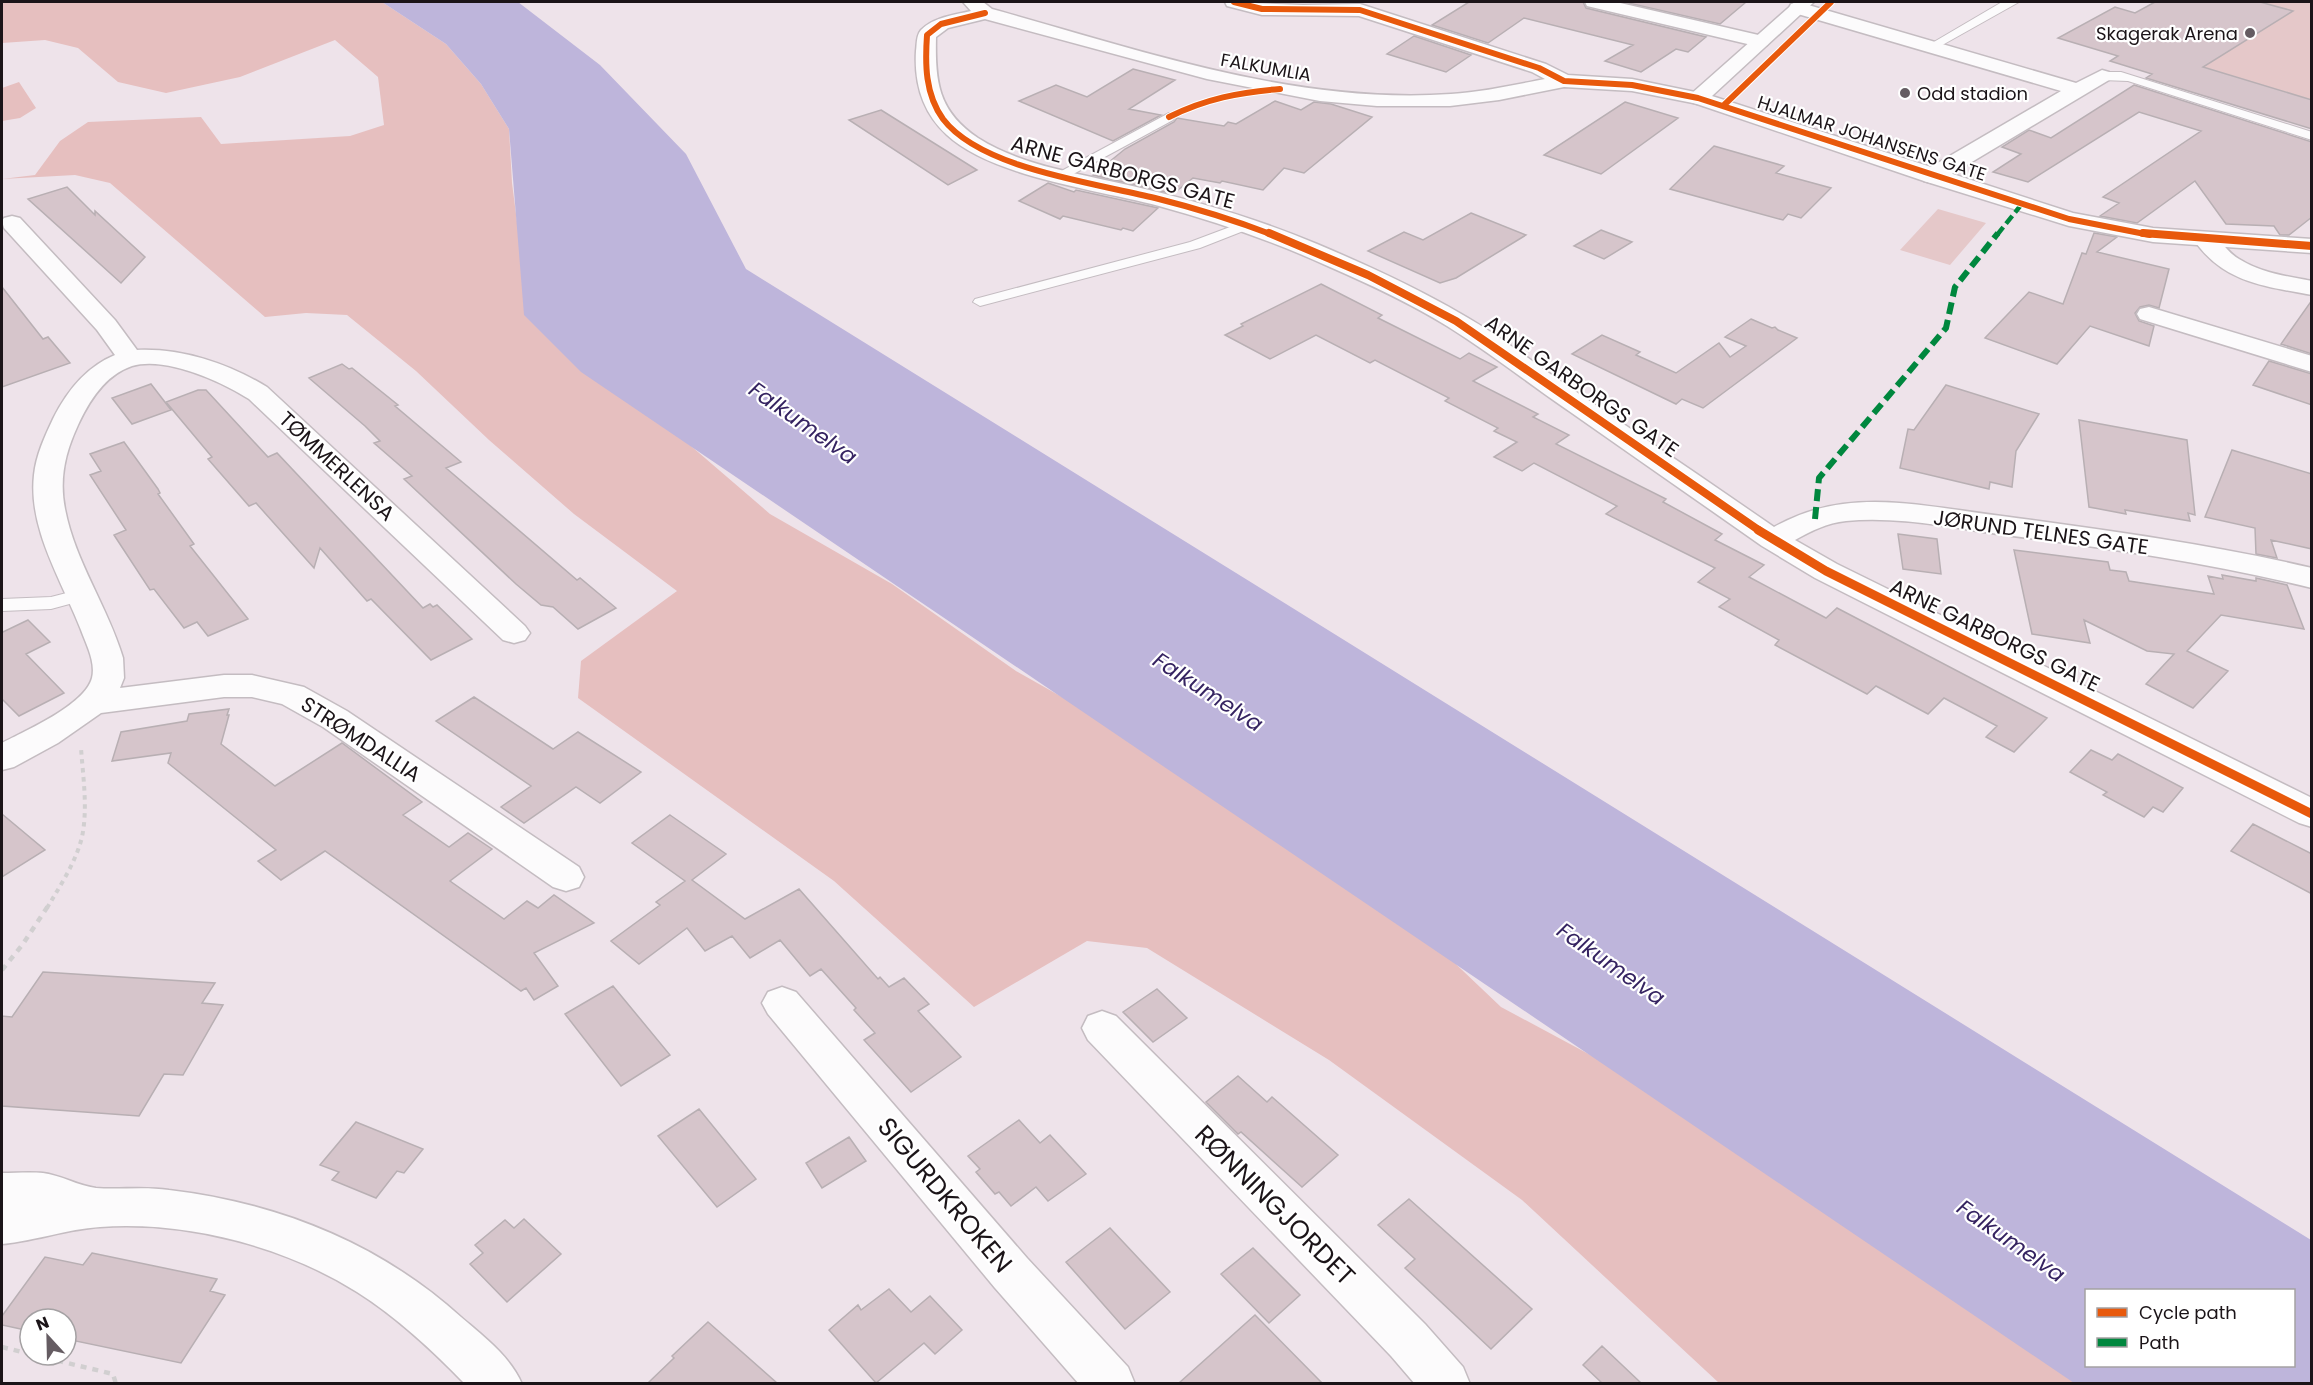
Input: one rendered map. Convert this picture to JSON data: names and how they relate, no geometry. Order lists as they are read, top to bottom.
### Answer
{
  "streets": {
    "street": [
      "FALKUMLIA",
      "HJALMAR JOHANSENS GATE",
      "ARNE GARBORGS GATE",
      "TØMMERLENSA",
      "JØRUND TELNES GATE",
      "STRØMDALLIA",
      "SIGURDKROKEN",
      "RØNNINGJORDET"
    ]
  },
  "crossings": [
    ["FALKUMLIA", "HJALMAR JOHANSENS GATE"],
    ["FALKUMLIA", "ARNE GARBORGS GATE"],
    ["ARNE GARBORGS GATE", "JØRUND TELNES GATE"],
    ["TØMMERLENSA", "STRØMDALLIA"]
  ],
  "water": ["Falkumelva"],
  "places": ["Skagerak Arena", "Odd stadion"],
  "legend": ["Cycle path", "Path"],
  "north": "top"
}
